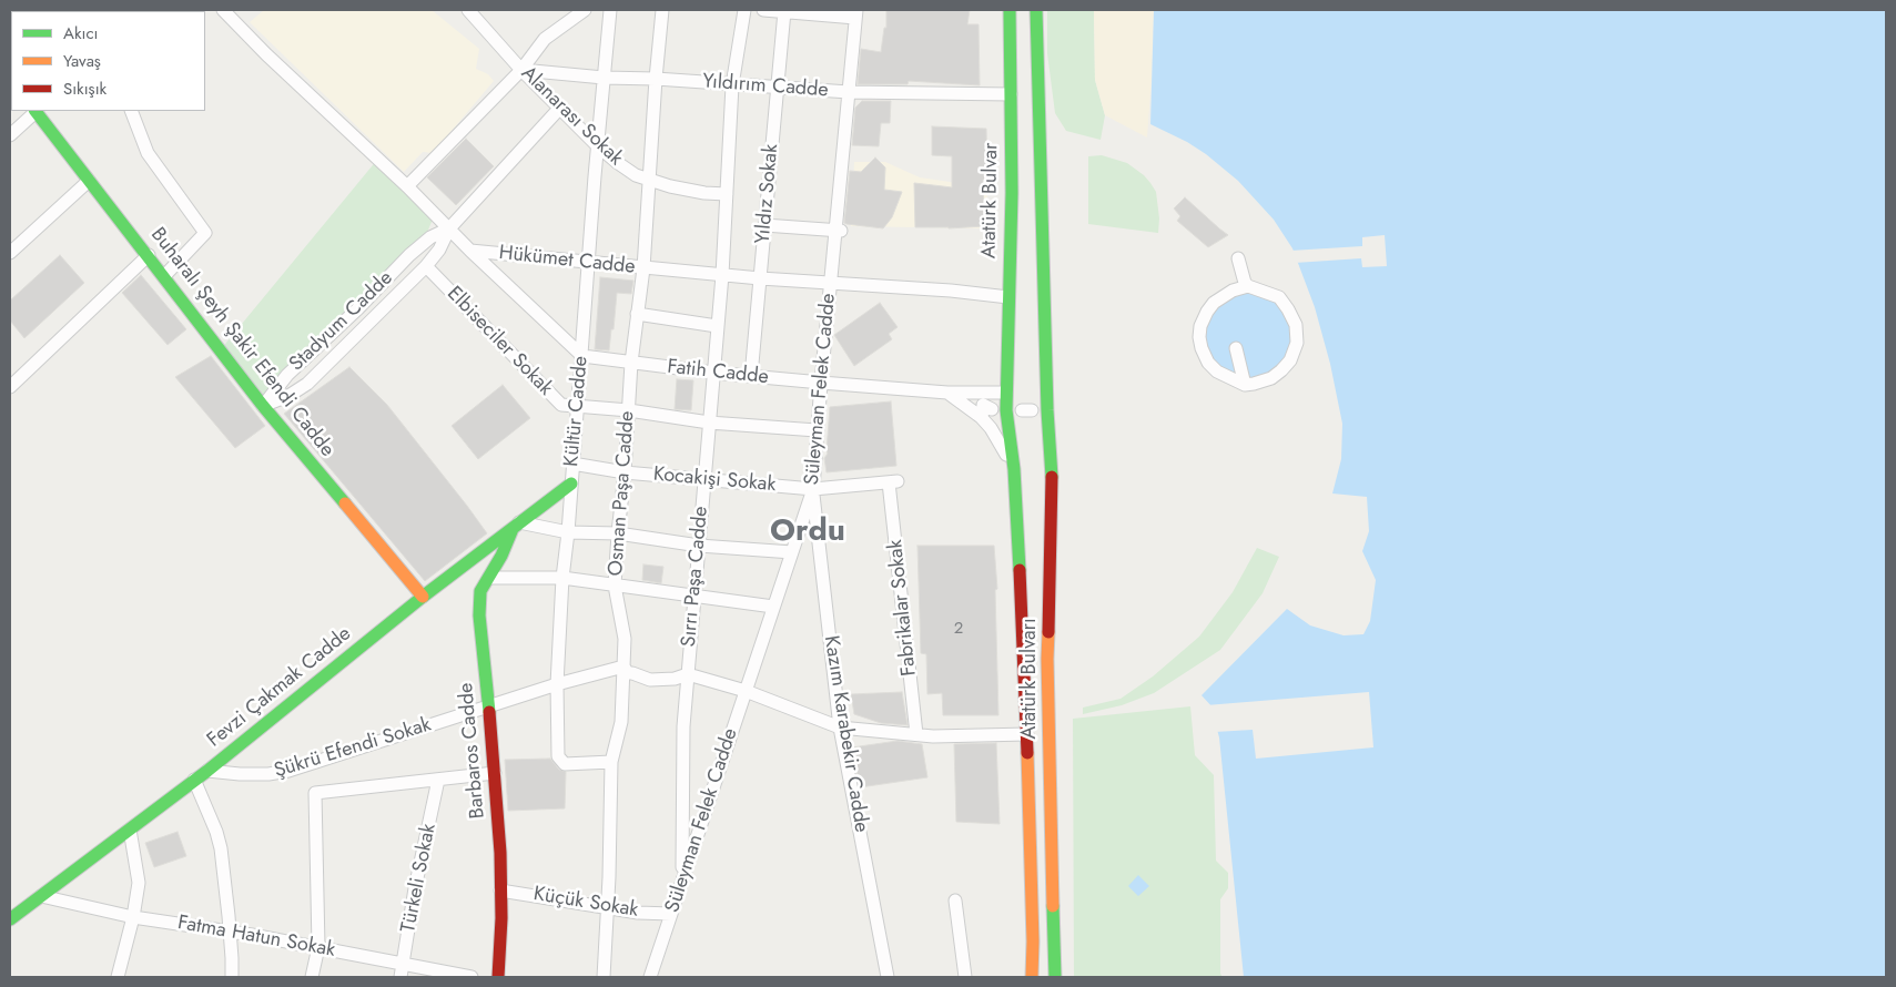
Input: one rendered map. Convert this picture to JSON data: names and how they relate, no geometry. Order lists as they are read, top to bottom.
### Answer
{
  "streets": {
    "main road": [
      "Atatürk Bulvar",
      "Buharalı Şeyh Şakir Efendi Cadde",
      "Atatürk Bulvarı",
      "Fevzi Çakmak Cadde",
      "Barbaros Cadde"
    ],
    "street": [
      "Yıldırım Cadde",
      "Alanarası Sokak",
      "Yıldız Sokak",
      "Hükümet Cadde",
      "Stadyum Cadde",
      "Elbiseciler Sokak",
      "Fatih Cadde",
      "Süleyman Felek Cadde",
      "Kültür Cadde",
      "Kocakişi Sokak",
      "Osman Paşa Cadde",
      "Sırrı Paşa Cadde",
      "Fabrikalar Sokak",
      "Kazım Karabekir Cadde",
      "Şükrü Efendi Sokak",
      "Türkeli Sokak",
      "Küçük Sokak",
      "Fatma Hatun Sokak"
    ]
  },
  "crossings": [
    ["Yıldırım Cadde", "Alanarası Sokak"],
    ["Yıldırım Cadde", "Yıldız Sokak"],
    ["Yıldırım Cadde", "Atatürk Bulvar"],
    ["Yıldırım Cadde", "Süleyman Felek Cadde"],
    ["Yıldırım Cadde", "Kültür Cadde"],
    ["Yıldırım Cadde", "Osman Paşa Cadde"],
    ["Yıldırım Cadde", "Sırrı Paşa Cadde"],
    ["Alanarası Sokak", "Stadyum Cadde"],
    ["Alanarası Sokak", "Kültür Cadde"],
    ["Alanarası Sokak", "Osman Paşa Cadde"],
    ["Alanarası Sokak", "Sırrı Paşa Cadde"],
    ["Yıldız Sokak", "Hükümet Cadde"],
    ["Yıldız Sokak", "Fatih Cadde"],
    ["Atatürk Bulvar", "Hükümet Cadde"],
    ["Atatürk Bulvar", "Fatih Cadde"],
    ["Atatürk Bulvar", "Atatürk Bulvarı"],
    ["Hükümet Cadde", "Stadyum Cadde"],
    ["Hükümet Cadde", "Süleyman Felek Cadde"],
    ["Hükümet Cadde", "Kültür Cadde"],
    ["Hükümet Cadde", "Osman Paşa Cadde"],
    ["Hükümet Cadde", "Sırrı Paşa Cadde"],
    ["Stadyum Cadde", "Elbiseciler Sokak"],
    ["Stadyum Cadde", "Buharalı Şeyh Şakir Efendi Cadde"],
    ["Elbiseciler Sokak", "Süleyman Felek Cadde"],
    ["Elbiseciler Sokak", "Kültür Cadde"],
    ["Elbiseciler Sokak", "Osman Paşa Cadde"],
    ["Elbiseciler Sokak", "Sırrı Paşa Cadde"],
    ["Buharalı Şeyh Şakir Efendi Cadde", "Fevzi Çakmak Cadde"],
    ["Fatih Cadde", "Süleyman Felek Cadde"],
    ["Fatih Cadde", "Kültür Cadde"],
    ["Fatih Cadde", "Osman Paşa Cadde"],
    ["Fatih Cadde", "Sırrı Paşa Cadde"],
    ["Fatih Cadde", "Atatürk Bulvarı"],
    ["Süleyman Felek Cadde", "Kocakişi Sokak"],
    ["Süleyman Felek Cadde", "Sırrı Paşa Cadde"],
    ["Süleyman Felek Cadde", "Kazım Karabekir Cadde"],
    ["Süleyman Felek Cadde", "Küçük Sokak"],
    ["Kültür Cadde", "Kocakişi Sokak"],
    ["Kültür Cadde", "Osman Paşa Cadde"],
    ["Kültür Cadde", "Fevzi Çakmak Cadde"],
    ["Kültür Cadde", "Şükrü Efendi Sokak"],
    ["Kocakişi Sokak", "Osman Paşa Cadde"],
    ["Kocakişi Sokak", "Sırrı Paşa Cadde"],
    ["Kocakişi Sokak", "Fabrikalar Sokak"],
    ["Kocakişi Sokak", "Kazım Karabekir Cadde"],
    ["Osman Paşa Cadde", "Şükrü Efendi Sokak"],
    ["Osman Paşa Cadde", "Küçük Sokak"],
    ["Fevzi Çakmak Cadde", "Şükrü Efendi Sokak"],
    ["Fevzi Çakmak Cadde", "Barbaros Cadde"],
    ["Fevzi Çakmak Cadde", "Fatma Hatun Sokak"],
    ["Şükrü Efendi Sokak", "Barbaros Cadde"],
    ["Barbaros Cadde", "Küçük Sokak"],
    ["Türkeli Sokak", "Fatma Hatun Sokak"]
  ],
  "districts": ["Ordu"],
  "house_numbers": ["2"],
  "legend": ["Akıcı", "Yavaş", "Sıkışık"]
}
